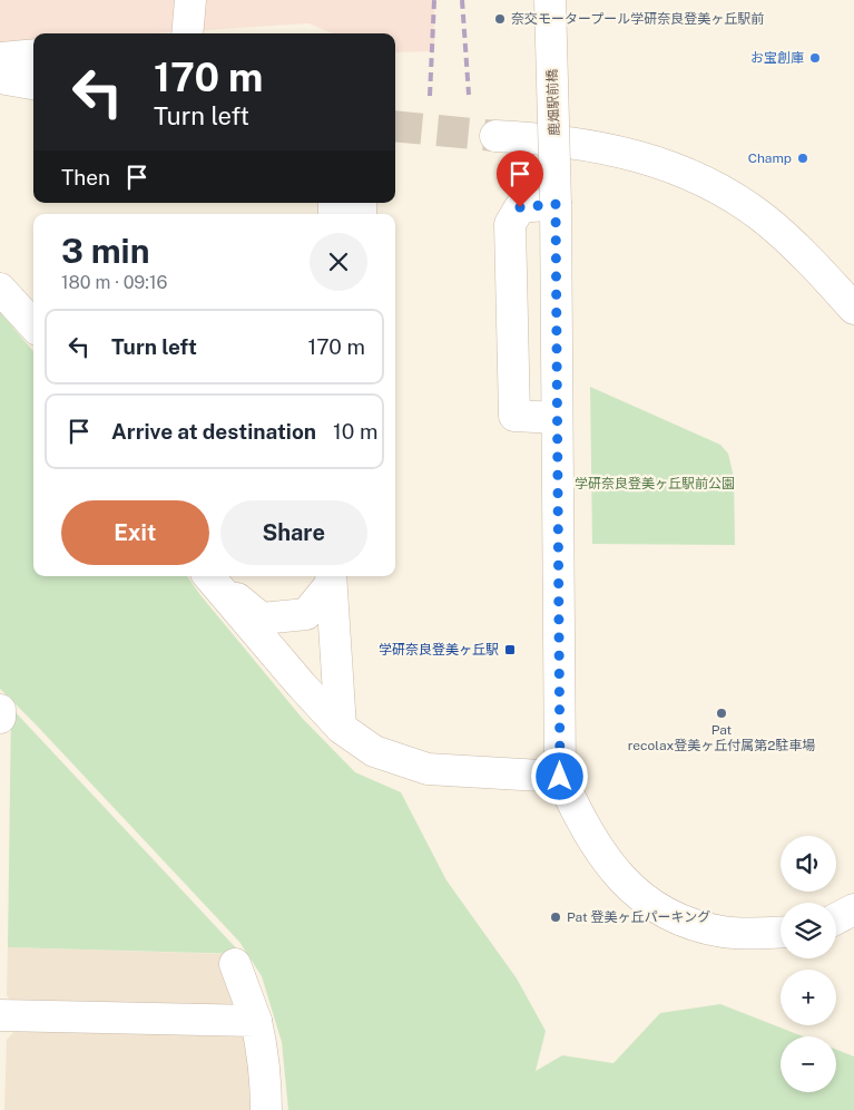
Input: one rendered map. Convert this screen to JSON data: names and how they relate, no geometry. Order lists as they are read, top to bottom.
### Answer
{
  "streets": {
    "street": ["鹿畑駅前橋"]
  },
  "parks": ["学研奈良登美ヶ丘駅前公園"],
  "places": {
    "other": [
      "奈交モータープール学研奈良登美ヶ丘駅前",
      "お宝創庫",
      "Champ",
      "Pat recolax登美ヶ丘付属第2駐車場",
      "Pat 登美ヶ丘パーキング"
    ],
    "transit": ["学研奈良登美ヶ丘駅"]
  },
  "page": {
    "turn": ["170 m", "Turn left"],
    "then": "Then",
    "heading": ["3 min", "180 m · 09:16"],
    "list": [
      {
        "name": "Turn left",
        "value": "170 m"
      },
      {
        "name": "Arrive at destination",
        "value": "10 m"
      }
    ],
    "buttons": ["Exit", "Share"],
    "map_buttons": ["+", "−"]
  }
}
